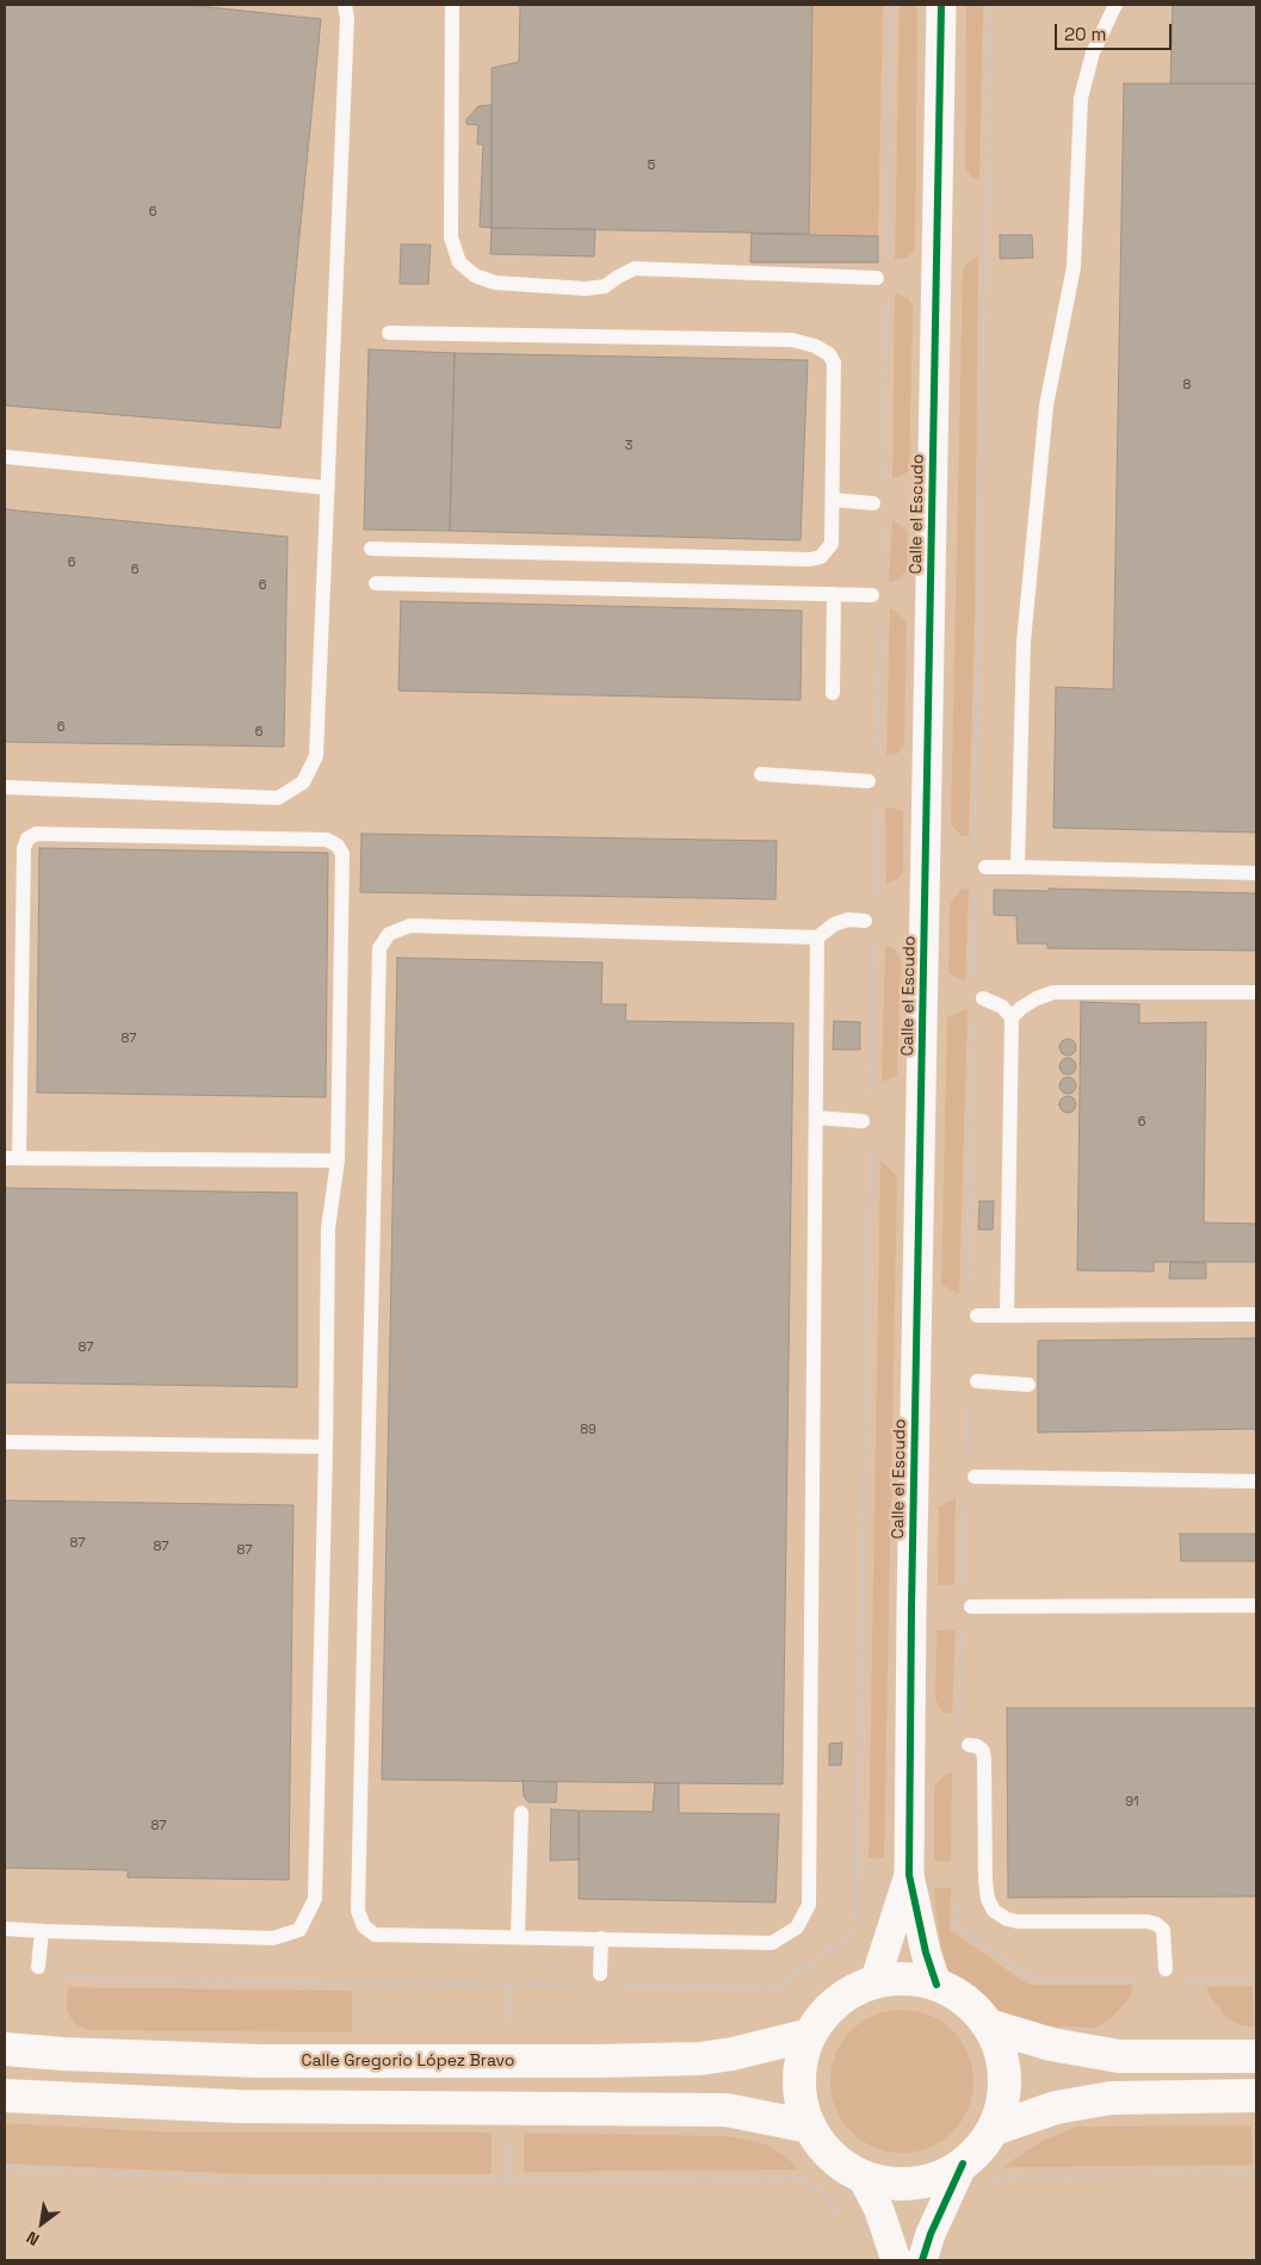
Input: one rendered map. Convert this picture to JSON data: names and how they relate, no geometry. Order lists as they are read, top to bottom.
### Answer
{
  "streets": {
    "main road": ["Calle Gregorio López Bravo"],
    "street": ["Calle el Escudo"]
  },
  "crossings": [
    ["Calle el Escudo", "Calle Gregorio López Bravo"]
  ],
  "house_numbers": [
    "5",
    "6",
    "8",
    "3",
    "6",
    "6",
    "6",
    "6",
    "6",
    "87",
    "6",
    "87",
    "89",
    "87",
    "87",
    "87",
    "91",
    "87"
  ],
  "scale_bar": "20 m",
  "north": "bottom left"
}
